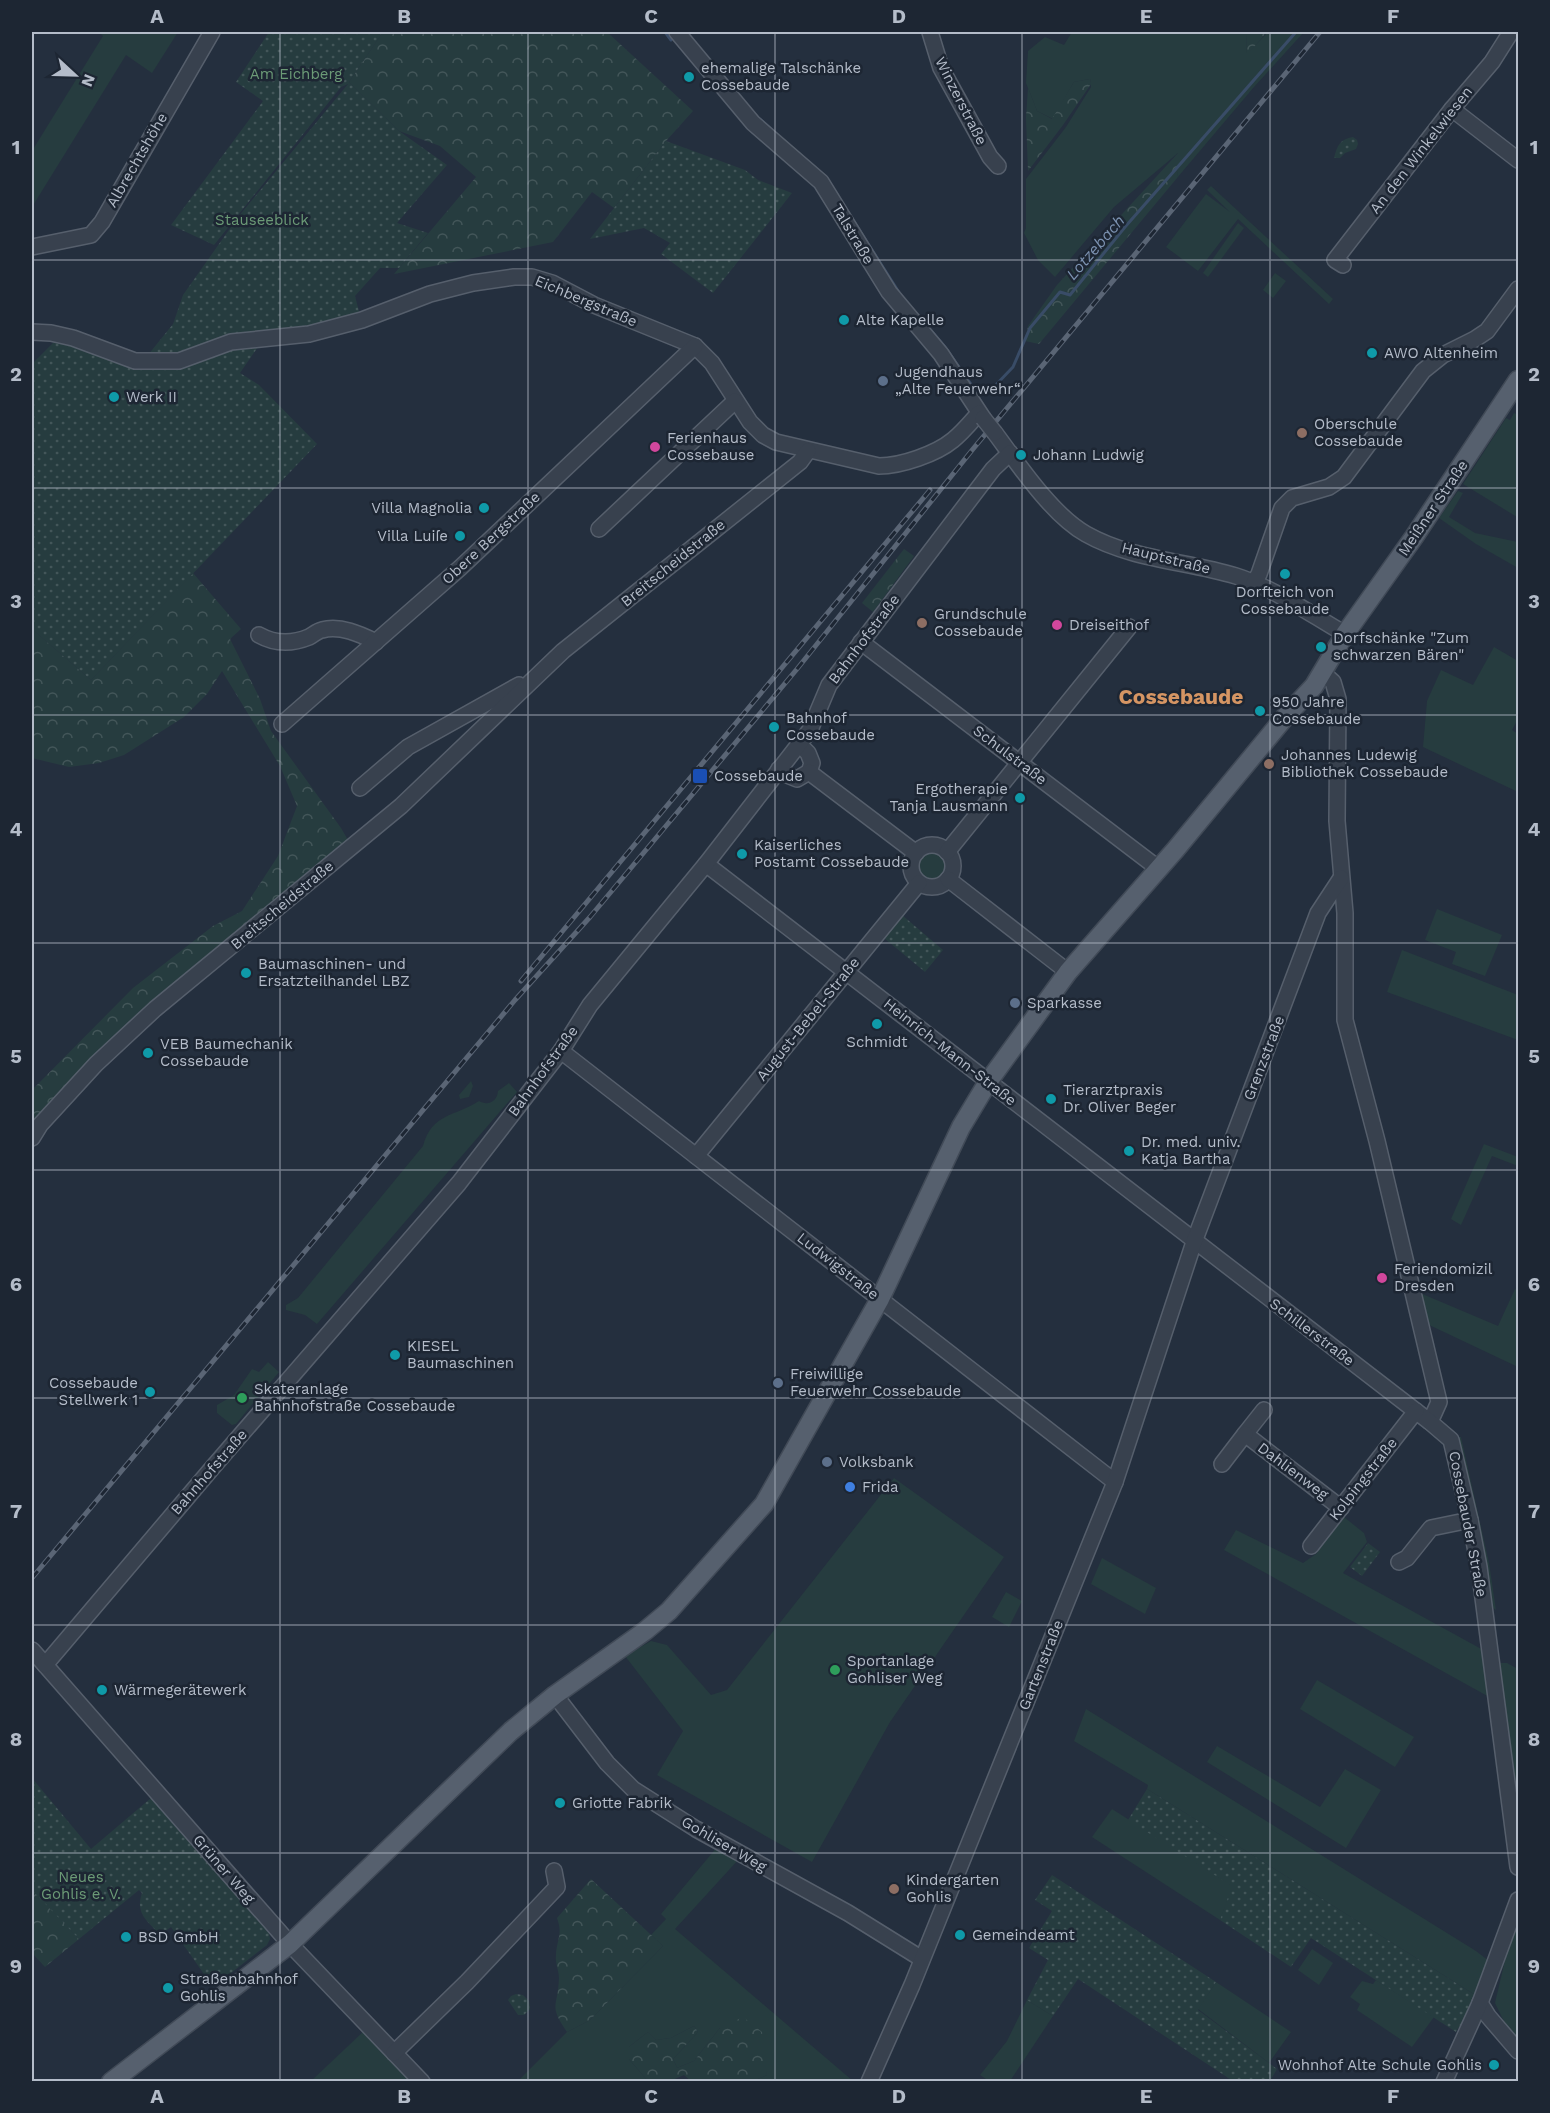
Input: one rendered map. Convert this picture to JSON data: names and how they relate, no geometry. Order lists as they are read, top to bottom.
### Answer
{
  "streets": {
    "main road": ["Meißner Straße"],
    "street": [
      "Winzerstraße",
      "An den Winkelwiesen",
      "Albrechtshöhe",
      "Talstraße",
      "Eichbergstraße",
      "Obere Bergstraße",
      "Hauptstraße",
      "Breitscheidstraße",
      "Bahnhofstraße",
      "Schulstraße",
      "August-Bebel-Straße",
      "Heinrich-Mann-Straße",
      "Grenzstraße",
      "Ludwigstraße",
      "Schillerstraße",
      "Dahlienweg",
      "Kolpingstraße",
      "Cossebauder Straße",
      "Gartenstraße",
      "Gohliser Weg",
      "Grüner Weg"
    ]
  },
  "crossings": [
    ["Talstraße", "Eichbergstraße"],
    ["Talstraße", "Hauptstraße"],
    ["Talstraße", "Bahnhofstraße"],
    ["Eichbergstraße", "Obere Bergstraße"],
    ["Eichbergstraße", "Breitscheidstraße"],
    ["Meißner Straße", "Hauptstraße"],
    ["Meißner Straße", "Schulstraße"],
    ["Meißner Straße", "Heinrich-Mann-Straße"],
    ["Meißner Straße", "Ludwigstraße"],
    ["Meißner Straße", "Gohliser Weg"],
    ["Meißner Straße", "Grüner Weg"],
    ["Hauptstraße", "Bahnhofstraße"],
    ["Bahnhofstraße", "Schulstraße"],
    ["Bahnhofstraße", "Heinrich-Mann-Straße"],
    ["Bahnhofstraße", "Ludwigstraße"],
    ["Bahnhofstraße", "Grüner Weg"],
    ["August-Bebel-Straße", "Heinrich-Mann-Straße"],
    ["August-Bebel-Straße", "Ludwigstraße"],
    ["Heinrich-Mann-Straße", "Grenzstraße"],
    ["Heinrich-Mann-Straße", "Schillerstraße"],
    ["Heinrich-Mann-Straße", "Gartenstraße"],
    ["Grenzstraße", "Schillerstraße"],
    ["Grenzstraße", "Gartenstraße"],
    ["Ludwigstraße", "Gartenstraße"],
    ["Schillerstraße", "Kolpingstraße"],
    ["Schillerstraße", "Cossebauder Straße"],
    ["Schillerstraße", "Gartenstraße"],
    ["Dahlienweg", "Kolpingstraße"],
    ["Gartenstraße", "Gohliser Weg"]
  ],
  "districts": ["Cossebaude"],
  "water": ["Lotzebach"],
  "parks": ["Am Eichberg", "Stauseeblick", "Neues Gohlis e. V."],
  "places": {
    "other": [
      "ehemalige Talschänke Cossebaude",
      "Alte Kapelle",
      "AWO Altenheim",
      "Jugendhaus „Alte Feuerwehr“",
      "Werk II",
      "Oberschule Cossebaude",
      "Ferienhaus Cossebause",
      "Johann Ludwig",
      "Villa Magnolia",
      "Villa Luiſe",
      "Dorfteich von Cossebaude",
      "Grundschule Cossebaude",
      "Dreiseithof",
      "Dorfschänke \"Zum schwarzen Bären\"",
      "950 Jahre Cossebaude",
      "Bahnhof Cossebaude",
      "Johannes Ludewig Bibliothek Cossebaude",
      "Ergotherapie Tanja Lausmann",
      "Kaiserliches Postamt Cossebaude",
      "Baumaschinen- und Ersatzteilhandel LBZ",
      "Sparkasse",
      "Schmidt",
      "VEB Baumechanik Cossebaude",
      "Tierarztpraxis Dr. Oliver Beger",
      "Dr. med. univ. Katja Bartha",
      "Feriendomizil Dresden",
      "KIESEL Baumaschinen",
      "Freiwillige Feuerwehr Cossebaude",
      "Cossebaude Stellwerk 1",
      "Skateranlage Bahnhofstraße Cossebaude",
      "Volksbank",
      "Frida",
      "Sportanlage Gohliser Weg",
      "Wärmegerätewerk",
      "Griotte Fabrik",
      "Kindergarten Gohlis",
      "Gemeindeamt",
      "BSD GmbH",
      "Straßenbahnhof Gohlis",
      "Wohnhof Alte Schule Gohlis"
    ],
    "transit": ["Cossebaude"]
  },
  "north": "right",
  "grid": {
    "columns": [
      "A",
      "B",
      "C",
      "D",
      "E",
      "F"
    ],
    "rows": [
      "1",
      "2",
      "3",
      "4",
      "5",
      "6",
      "7",
      "8",
      "9"
    ]
  }
}
